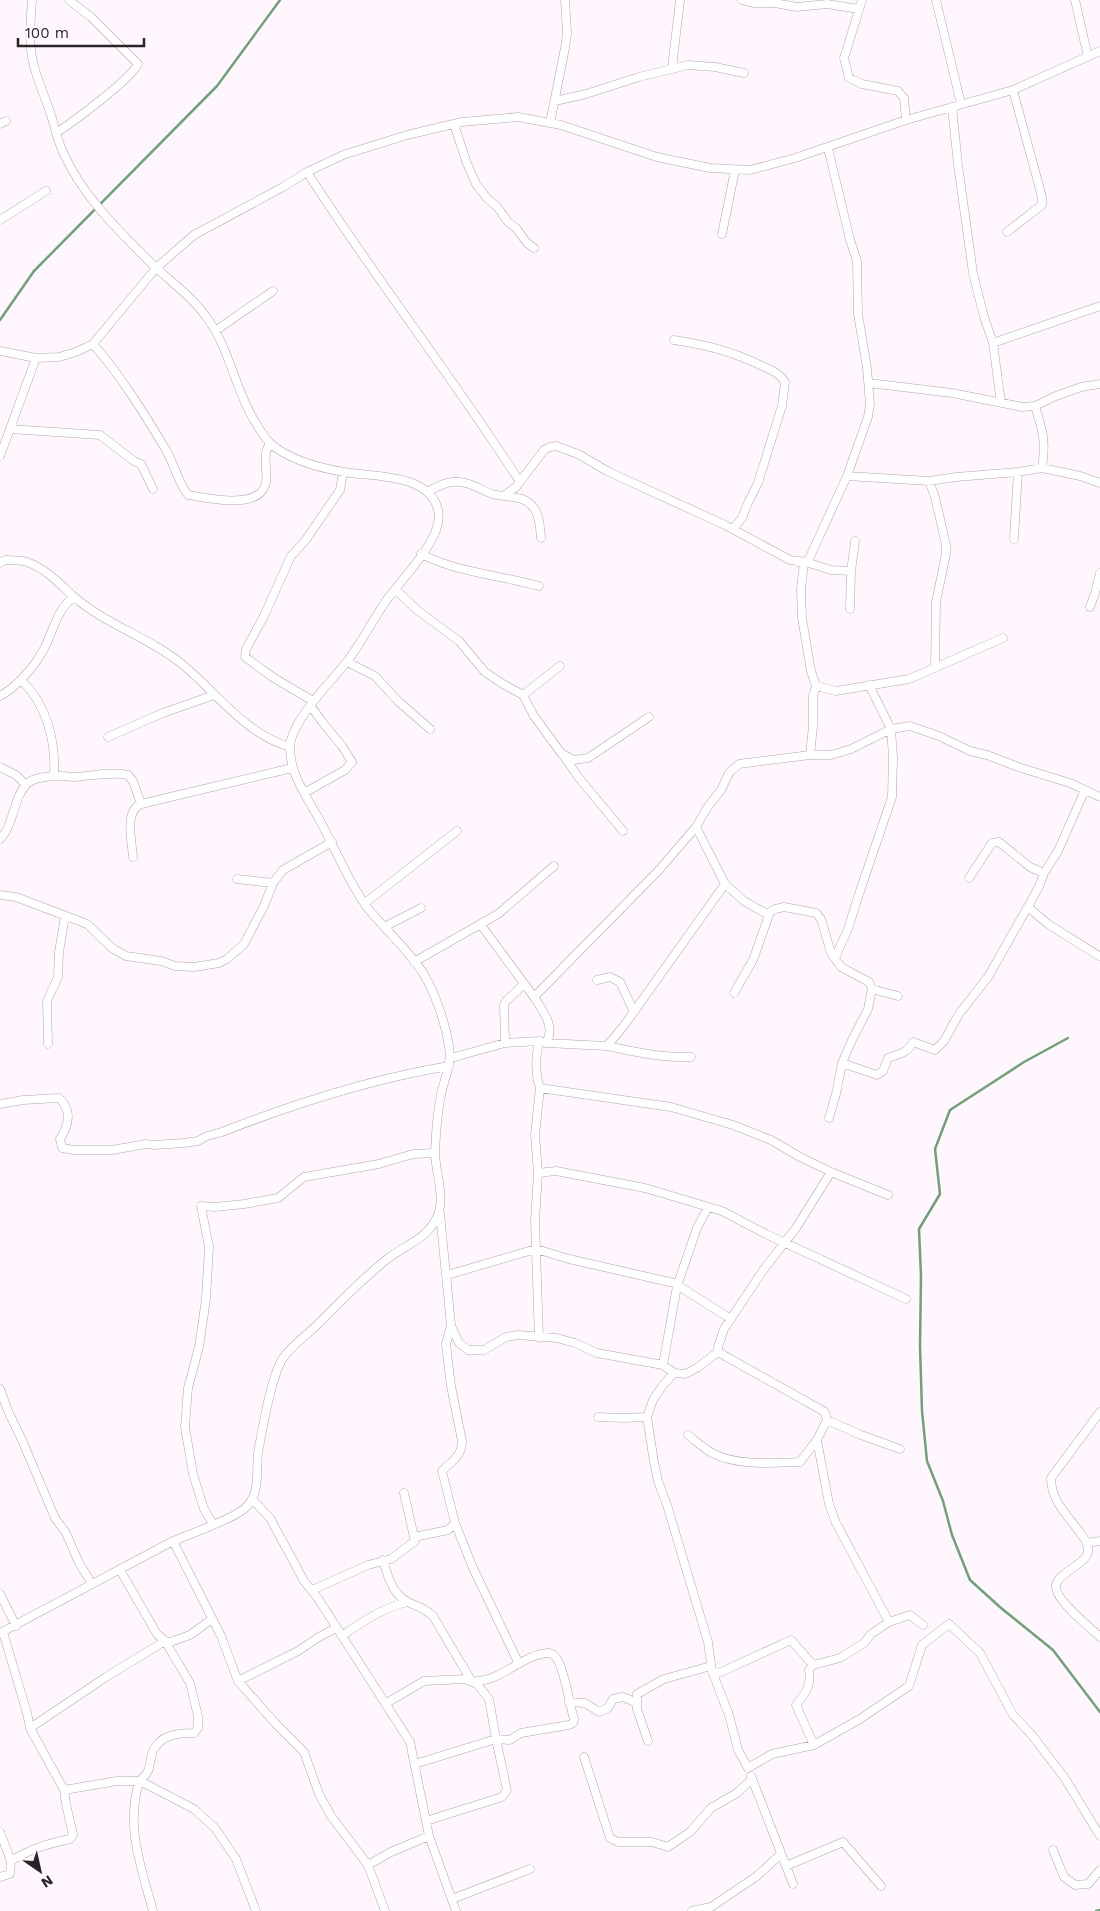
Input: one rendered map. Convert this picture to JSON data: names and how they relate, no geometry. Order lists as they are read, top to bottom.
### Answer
{
  "scale_bar": "100 m",
  "north": "bottom right"
}
